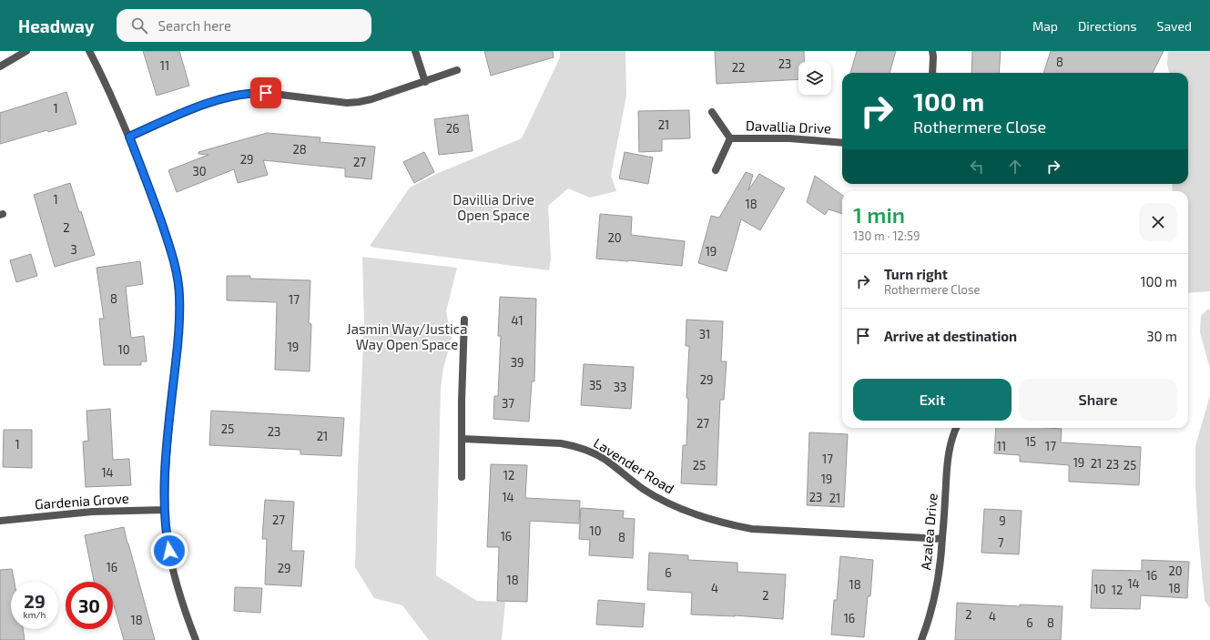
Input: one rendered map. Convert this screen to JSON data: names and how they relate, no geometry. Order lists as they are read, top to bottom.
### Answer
{
  "streets": {
    "street": [
      "Davallia Drive",
      "Lavender Road",
      "Gardenia Grove",
      "Azalea Drive"
    ]
  },
  "crossings": [
    ["Lavender Road", "Azalea Drive"]
  ],
  "parks": ["Davillia Drive Open Space", "Jasmin Way/Justica Way Open Space"],
  "house_numbers": [
    "8",
    "23",
    "11",
    "22",
    "1",
    "21",
    "26",
    "28",
    "29",
    "27",
    "30",
    "1",
    "18",
    "2",
    "20",
    "3",
    "19",
    "8",
    "17",
    "41",
    "31",
    "19",
    "10",
    "39",
    "29",
    "35",
    "33",
    "37",
    "27",
    "25",
    "23",
    "21",
    "15",
    "1",
    "11",
    "17",
    "17",
    "19",
    "21",
    "23",
    "25",
    "25",
    "14",
    "12",
    "19",
    "14",
    "23",
    "21",
    "27",
    "9",
    "10",
    "16",
    "8",
    "7",
    "16",
    "29",
    "20",
    "6",
    "16",
    "18",
    "14",
    "18",
    "4",
    "18",
    "10",
    "12",
    "2",
    "2",
    "4",
    "16",
    "18",
    "6",
    "8"
  ],
  "page": {
    "header": "Headway",
    "search": "Search here",
    "nav": ["Map", "Directions", "Saved"],
    "turn": ["100 m", "Rothermere Close"],
    "heading": ["1 min", "130 m · 12:59"],
    "list": [
      {
        "name": "Turn right",
        "note": "Rothermere Close",
        "value": "100 m"
      },
      {
        "name": "Arrive at destination",
        "value": "30 m"
      }
    ],
    "buttons": ["Exit", "Share"],
    "speed": "29 km/h",
    "limit": "30"
  }
}
